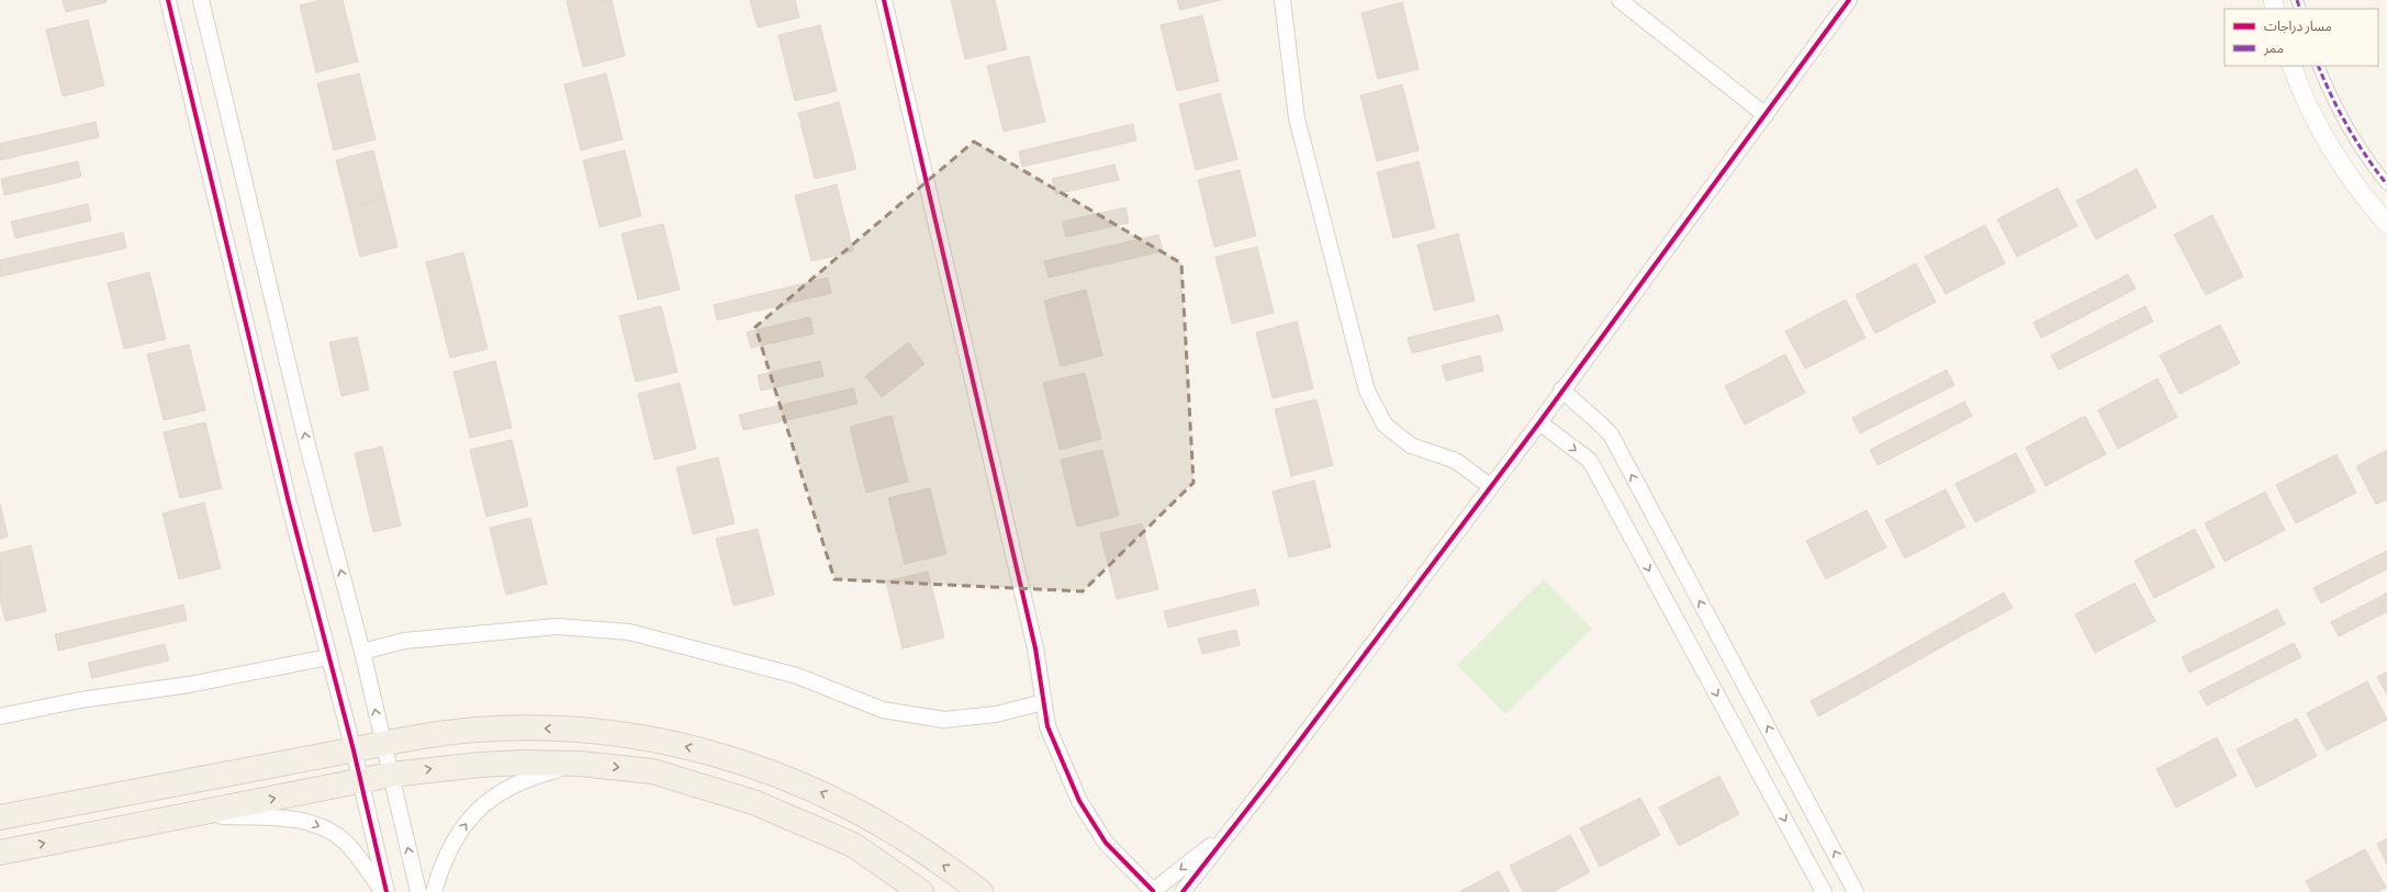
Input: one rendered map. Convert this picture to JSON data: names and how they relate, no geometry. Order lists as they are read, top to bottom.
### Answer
{
  "legend": ["مسار دراجات", "ممر"]
}
